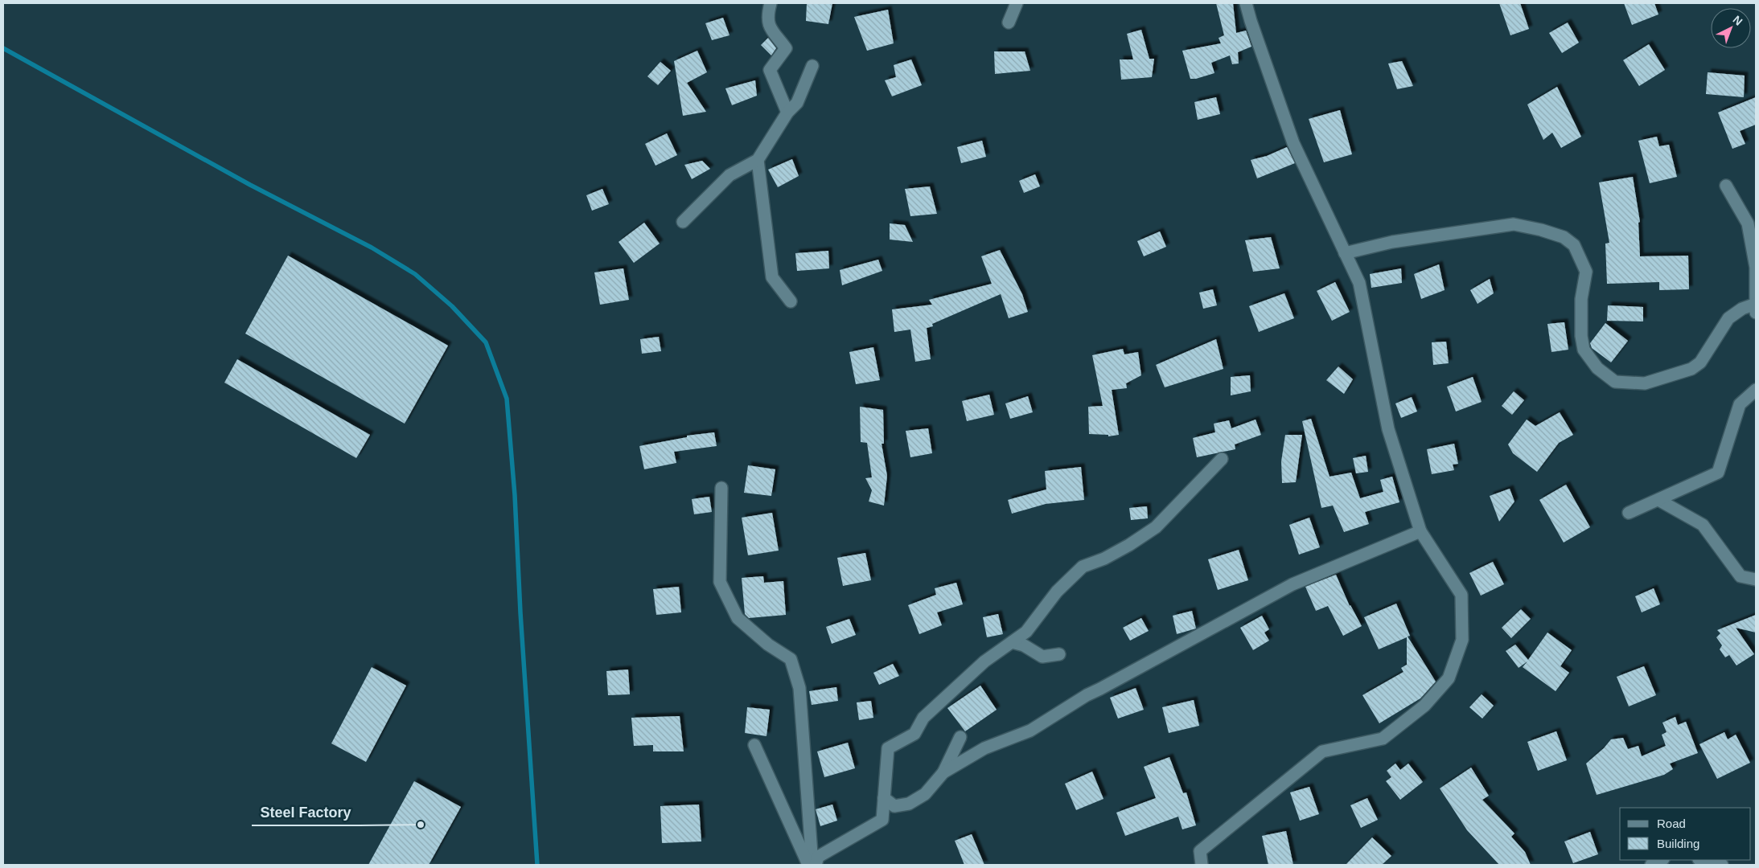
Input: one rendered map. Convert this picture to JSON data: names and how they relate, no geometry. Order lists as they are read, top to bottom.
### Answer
{
  "places": ["Steel Factory"],
  "legend": ["Road", "Building"],
  "north": "top right"
}
